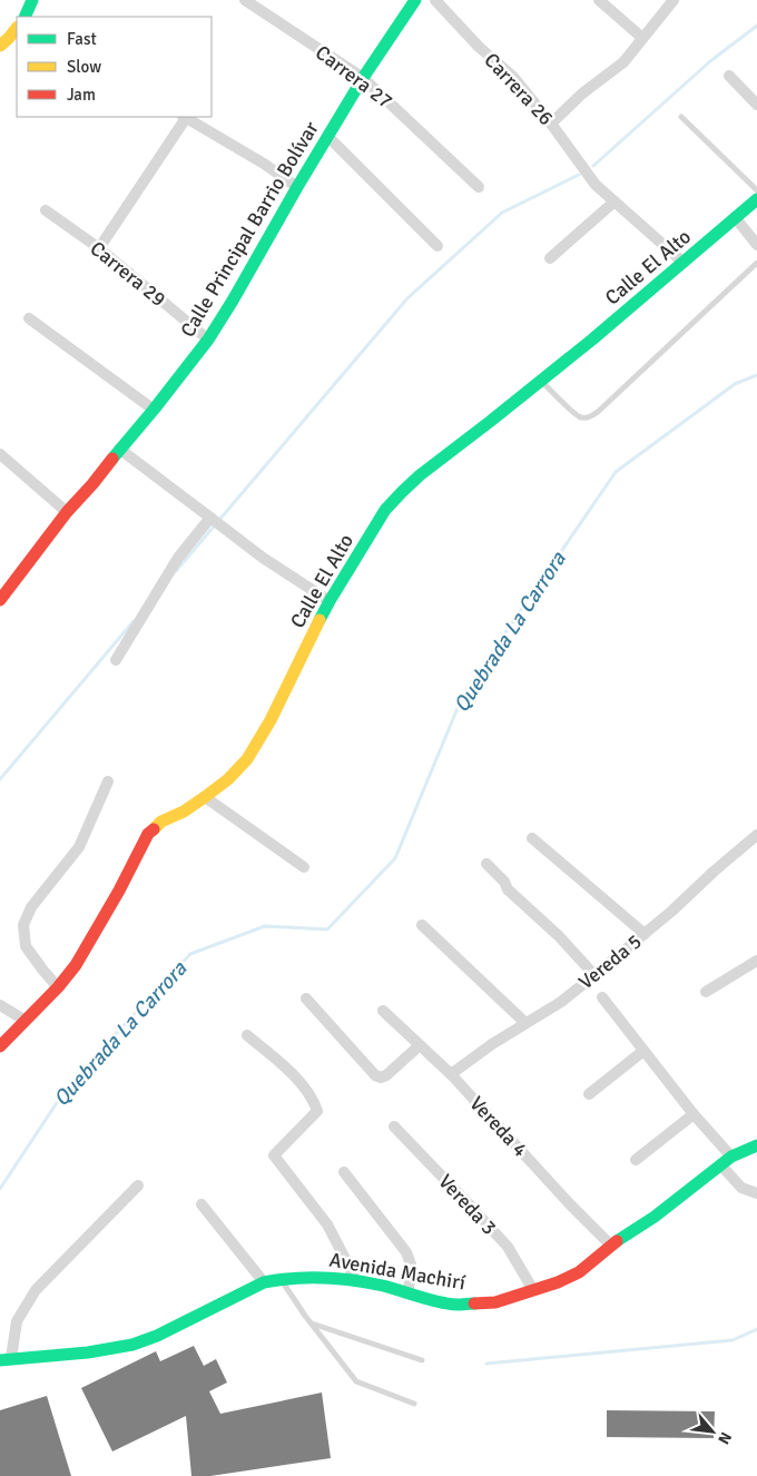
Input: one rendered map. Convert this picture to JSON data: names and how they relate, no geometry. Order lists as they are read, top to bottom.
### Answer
{
  "streets": {
    "street": [
      "Carrera 27",
      "Carrera 26",
      "Calle Principal Barrio Bolívar",
      "Calle El Alto",
      "Carrera 29",
      "Vereda 5",
      "Vereda 4",
      "Vereda 3",
      "Avenida Machirí"
    ]
  },
  "crossings": [
    ["Carrera 27", "Calle Principal Barrio Bolívar"],
    ["Carrera 26", "Calle El Alto"],
    ["Calle Principal Barrio Bolívar", "Carrera 29"],
    ["Vereda 5", "Vereda 4"],
    ["Vereda 4", "Avenida Machirí"],
    ["Vereda 3", "Avenida Machirí"]
  ],
  "water": ["Quebrada La Carrora"],
  "legend": ["Fast", "Slow", "Jam"],
  "north": "bottom right"
}
